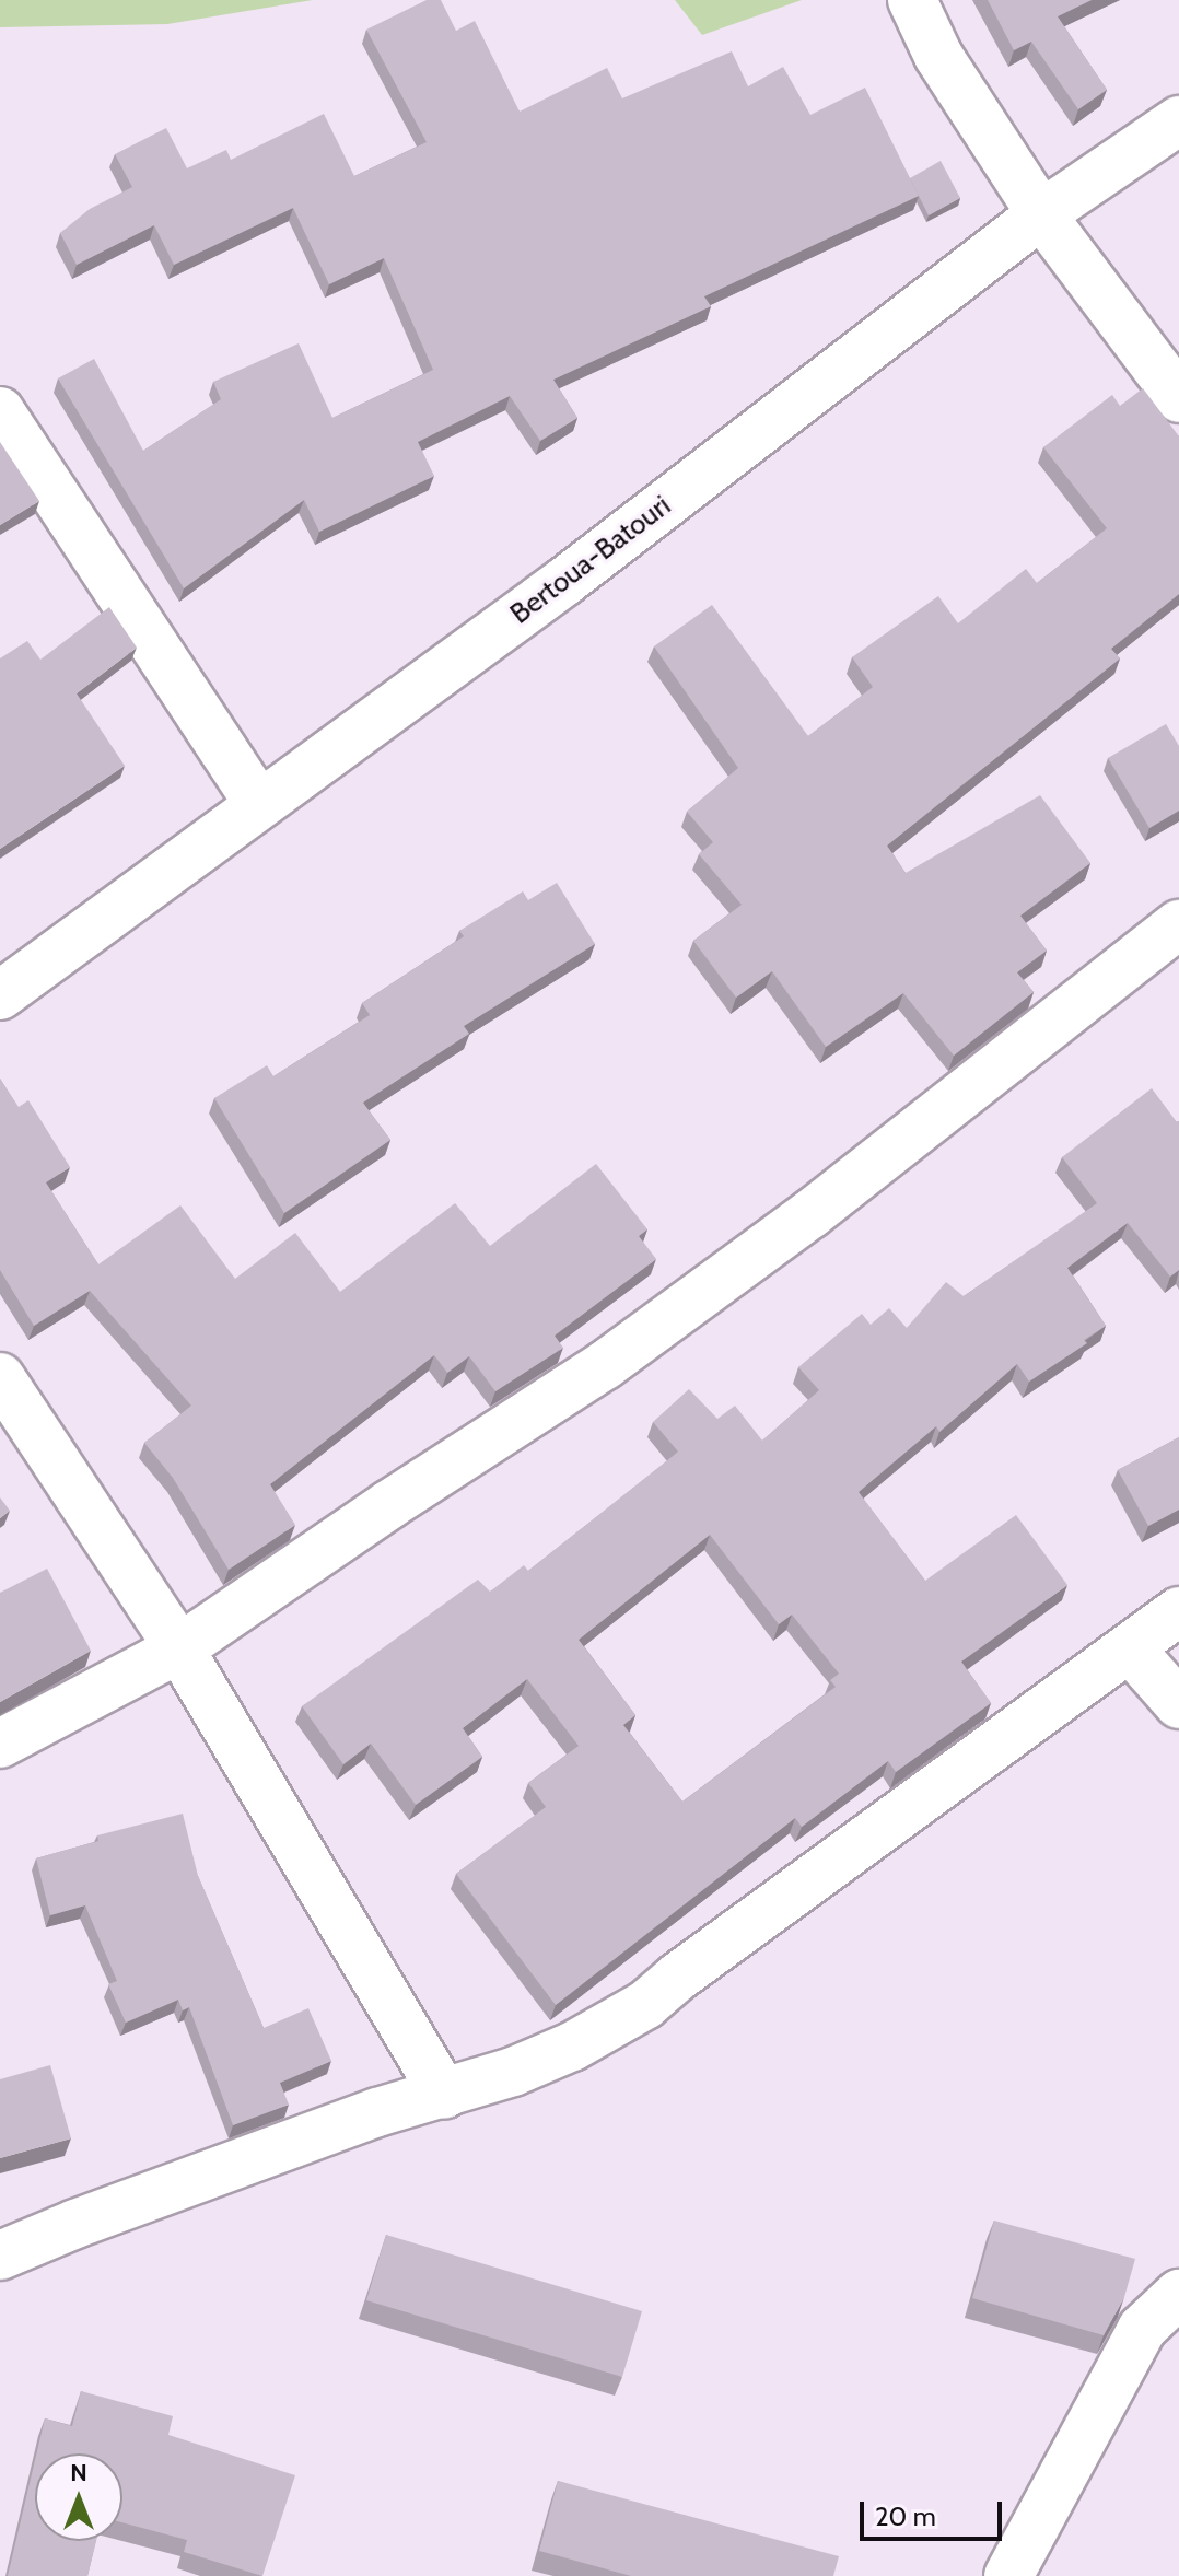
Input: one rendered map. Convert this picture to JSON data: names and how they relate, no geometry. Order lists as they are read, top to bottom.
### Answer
{
  "streets": {
    "main road": ["Bertoua-Batouri"]
  },
  "scale_bar": "20 m",
  "north": "top"
}
